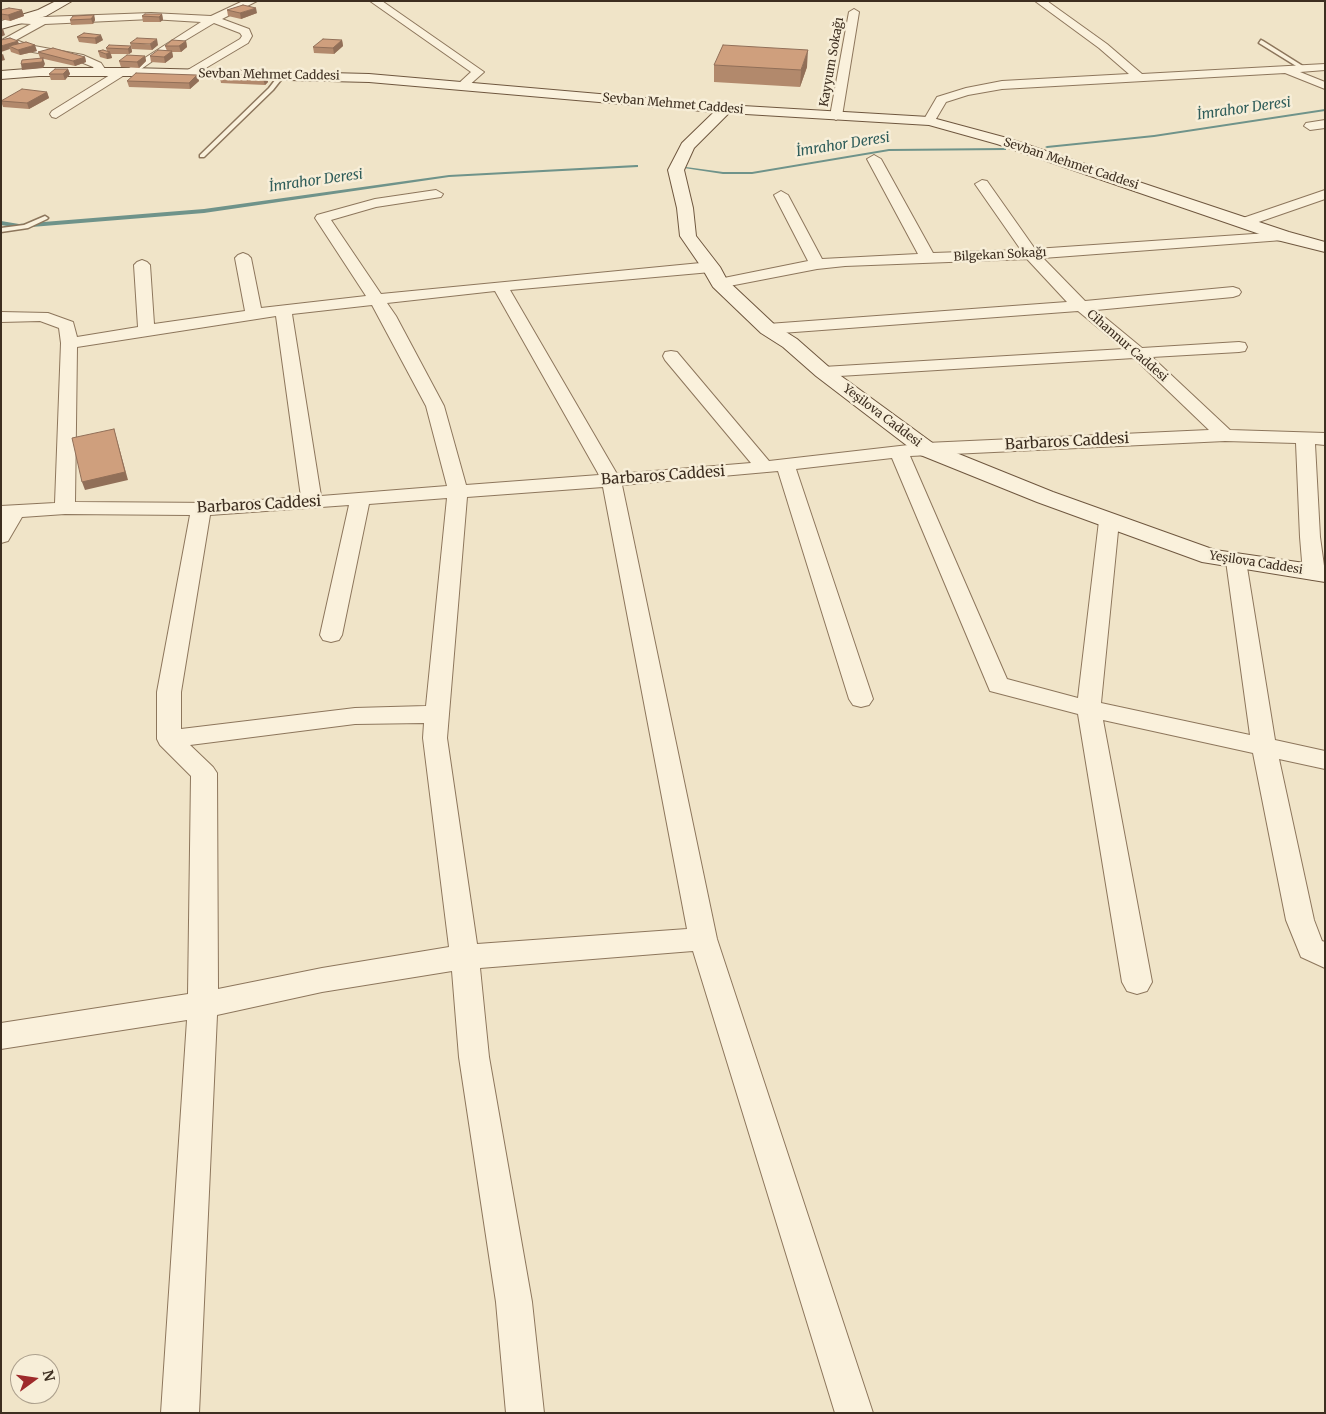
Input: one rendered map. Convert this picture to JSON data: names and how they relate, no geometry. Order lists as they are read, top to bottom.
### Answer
{
  "streets": {
    "main road": ["Sevban Mehmet Caddesi", "Yeşilova Caddesi"],
    "street": [
      "Kayyum Sokağı",
      "Bilgekan Sokağı",
      "Cihannur Caddesi",
      "Barbaros Caddesi"
    ]
  },
  "crossings": [
    ["Kayyum Sokağı", "Sevban Mehmet Caddesi"],
    ["Sevban Mehmet Caddesi", "Bilgekan Sokağı"],
    ["Sevban Mehmet Caddesi", "Yeşilova Caddesi"],
    ["Bilgekan Sokağı", "Cihannur Caddesi"],
    ["Bilgekan Sokağı", "Yeşilova Caddesi"],
    ["Cihannur Caddesi", "Barbaros Caddesi"],
    ["Yeşilova Caddesi", "Barbaros Caddesi"]
  ],
  "water": ["İmrahor Deresi"],
  "north": "right"
}
